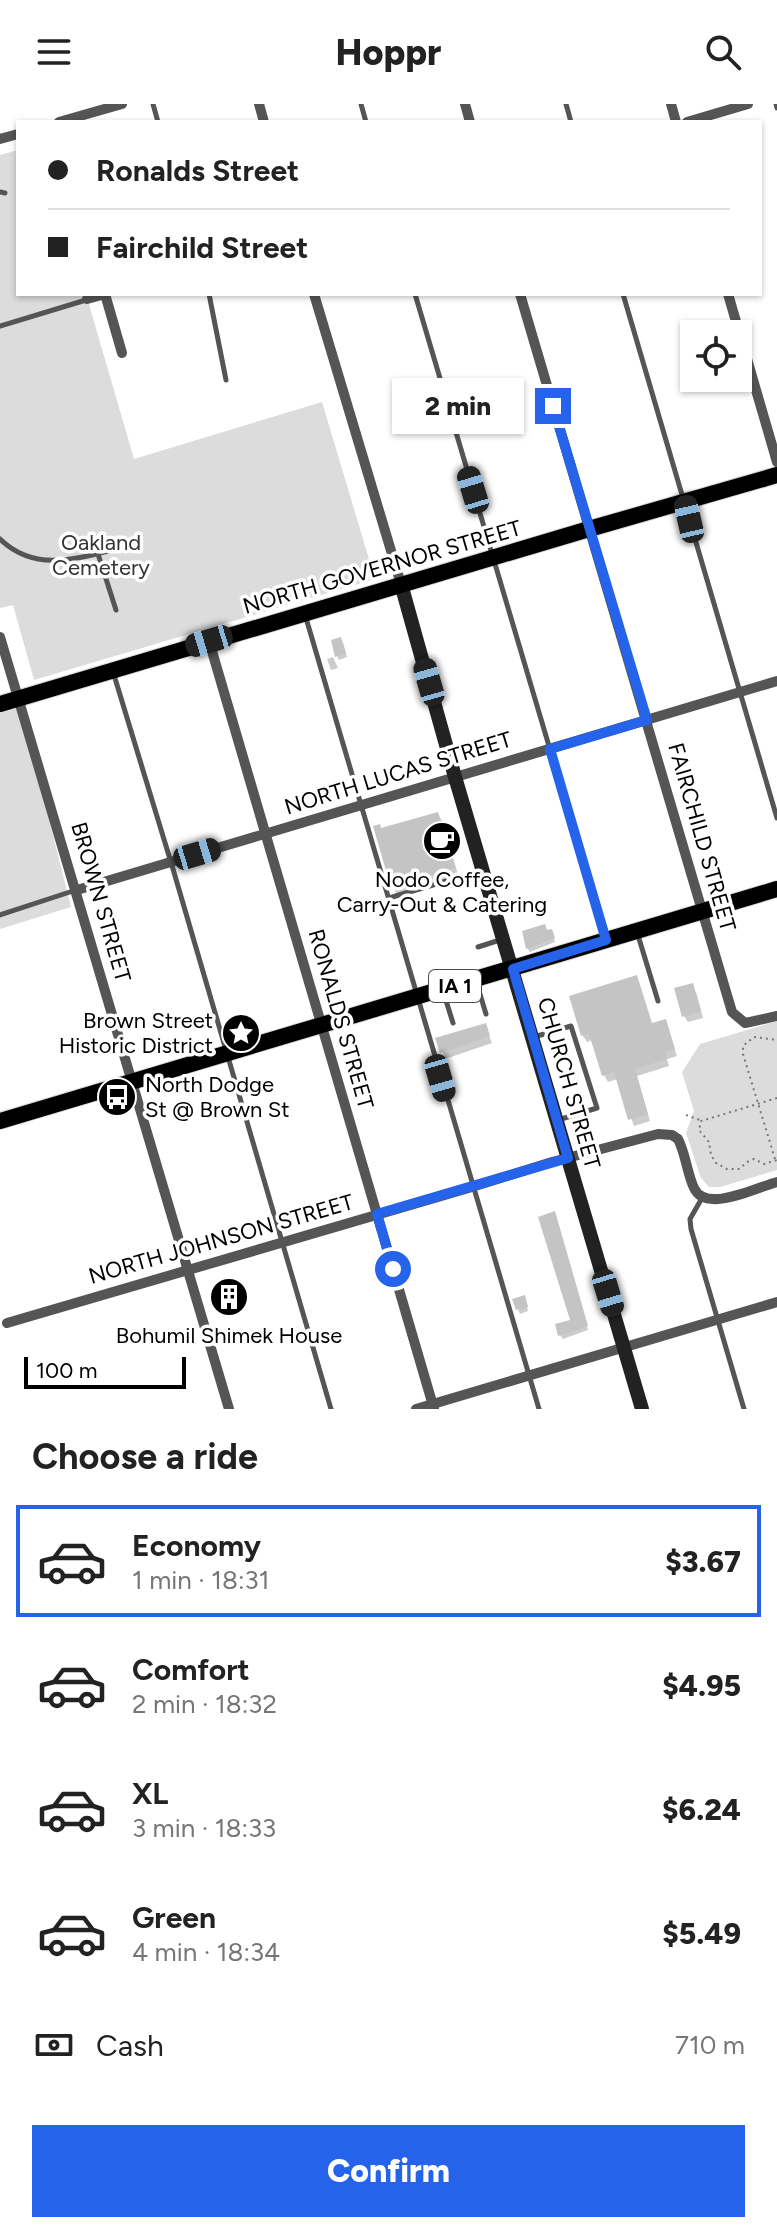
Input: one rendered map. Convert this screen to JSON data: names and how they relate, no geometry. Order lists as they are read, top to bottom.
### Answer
{
  "streets": {
    "main road": ["NORTH GOVERNOR STREET", "IA 1"],
    "street": [
      "NORTH LUCAS STREET",
      "FAIRCHILD STREET",
      "BROWN STREET",
      "RONALDS STREET",
      "CHURCH STREET",
      "NORTH JOHNSON STREET"
    ]
  },
  "crossings": [
    ["NORTH GOVERNOR STREET", "FAIRCHILD STREET"],
    ["NORTH GOVERNOR STREET", "BROWN STREET"],
    ["NORTH GOVERNOR STREET", "RONALDS STREET"],
    ["NORTH GOVERNOR STREET", "CHURCH STREET"],
    ["NORTH LUCAS STREET", "FAIRCHILD STREET"],
    ["NORTH LUCAS STREET", "BROWN STREET"],
    ["NORTH LUCAS STREET", "RONALDS STREET"],
    ["NORTH LUCAS STREET", "CHURCH STREET"],
    ["FAIRCHILD STREET", "IA 1"],
    ["BROWN STREET", "IA 1"],
    ["BROWN STREET", "NORTH JOHNSON STREET"],
    ["IA 1", "RONALDS STREET"],
    ["IA 1", "CHURCH STREET"],
    ["RONALDS STREET", "NORTH JOHNSON STREET"],
    ["CHURCH STREET", "NORTH JOHNSON STREET"]
  ],
  "parks": ["Oakland Cemetery"],
  "places": {
    "cafe": ["Nodo Coffee, Carry-Out & Catering"],
    "place": ["Brown Street Historic District"],
    "bus stop": ["North Dodge St @ Brown St"],
    "building": ["Bohumil Shimek House"]
  },
  "scale_bar": "100 m",
  "page": {
    "header": "Hoppr",
    "banner": ["Ronalds Street", "Fairchild Street"],
    "bubble": "2 min",
    "scale": "100 m",
    "heading": "Choose a ride",
    "list": [
      {
        "name": "Economy",
        "note": "1 min · 18:31",
        "value": "$3.67"
      },
      {
        "name": "Comfort",
        "note": "2 min · 18:32",
        "value": "$4.95"
      },
      {
        "name": "XL",
        "note": "3 min · 18:33",
        "value": "$6.24"
      },
      {
        "name": "Green",
        "note": "4 min · 18:34",
        "value": "$5.49"
      }
    ],
    "pay": ["Cash", "710 m"],
    "buttons": "Confirm"
  }
}
